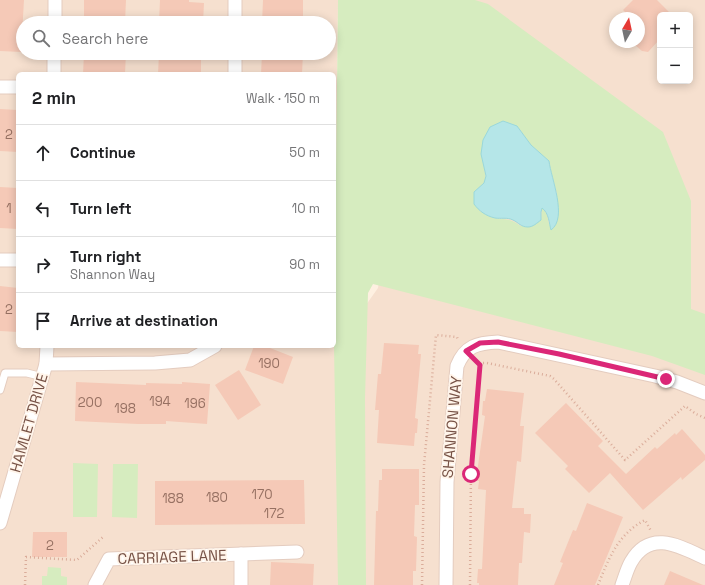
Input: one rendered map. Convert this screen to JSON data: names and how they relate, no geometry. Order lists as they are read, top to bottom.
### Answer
{
  "streets": {
    "street": ["HAMLET DRIVE", "SHANNON WAY", "CARRIAGE LANE"]
  },
  "house_numbers": [
    "2",
    "1",
    "2",
    "190",
    "194",
    "200",
    "196",
    "198",
    "170",
    "180",
    "188",
    "172",
    "2"
  ],
  "north": "top",
  "page": {
    "map_buttons": ["+", "−"],
    "search": "Search here",
    "heading": ["2 min", "Walk · 150 m"],
    "list": [
      ["Continue", "50 m"],
      ["Turn left", "10 m"],
      ["Turn right", "Shannon Way", "90 m"],
      "Arrive at destination"
    ]
  }
}
